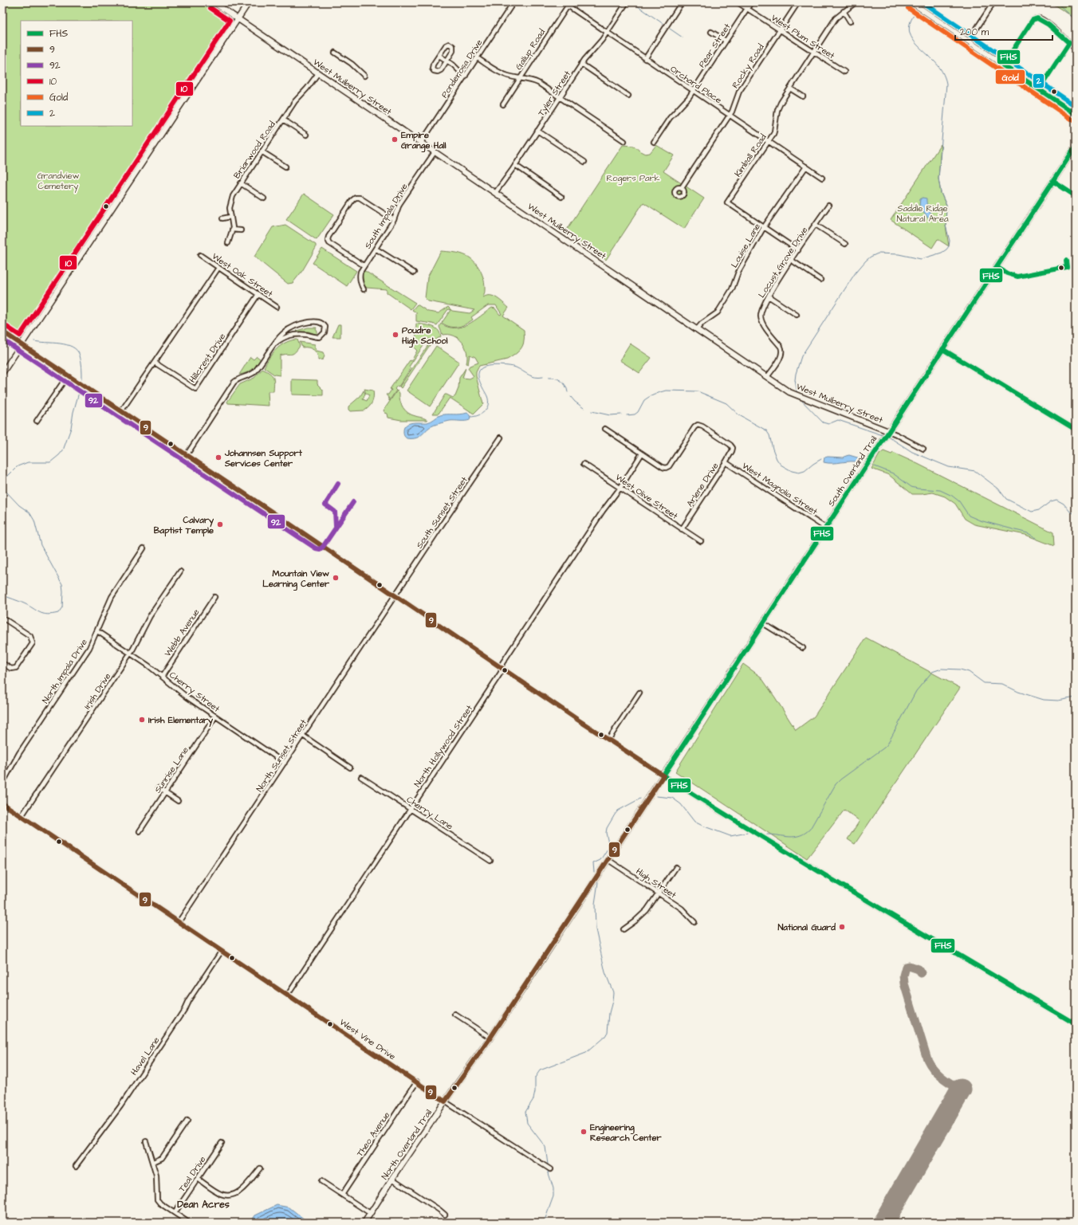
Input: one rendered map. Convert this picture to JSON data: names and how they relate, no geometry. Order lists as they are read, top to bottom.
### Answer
{
  "streets": {
    "main road": ["West Mulberry Street", "South Overland Trail", "North Overland Trail"],
    "street": [
      "West Plum Street",
      "Pear Street",
      "Gallup Road",
      "Rocky Road",
      "Ponderosa Drive",
      "Orchard Place",
      "Tyler Street",
      "Briarwood Road",
      "Kimball Road",
      "South Impala Drive",
      "Louise Lane",
      "Locust Grove Drive",
      "West Oak Street",
      "Hillcrest Drive",
      "Arlene Drive",
      "West Magnolia Street",
      "West Olive Street",
      "South Sunset Street",
      "Webb Avenue",
      "North Impala Drive",
      "Irish Drive",
      "Cherry Street",
      "North Hollywood Street",
      "North Sunset Street",
      "Sunrise Lane",
      "Cherry Lane",
      "High Street",
      "West Vine Drive",
      "Havel Lane",
      "Theo Avenue",
      "Teal Drive"
    ]
  },
  "crossings": [
    ["West Plum Street", "Pear Street"],
    ["West Plum Street", "Rocky Road"],
    ["West Plum Street", "Kimball Road"],
    ["Pear Street", "Orchard Place"],
    ["Gallup Road", "Orchard Place"],
    ["Rocky Road", "Orchard Place"],
    ["Ponderosa Drive", "West Mulberry Street"],
    ["Orchard Place", "Tyler Street"],
    ["Orchard Place", "Kimball Road"],
    ["Orchard Place", "Louise Lane"],
    ["West Mulberry Street", "Tyler Street"],
    ["West Mulberry Street", "Briarwood Road"],
    ["West Mulberry Street", "South Impala Drive"],
    ["West Mulberry Street", "Louise Lane"],
    ["West Mulberry Street", "Locust Grove Drive"],
    ["West Mulberry Street", "South Overland Trail"],
    ["Kimball Road", "Louise Lane"],
    ["Kimball Road", "Locust Grove Drive"],
    ["West Oak Street", "Hillcrest Drive"],
    ["South Overland Trail", "West Magnolia Street"],
    ["South Overland Trail", "North Overland Trail"],
    ["Arlene Drive", "West Magnolia Street"],
    ["Arlene Drive", "West Olive Street"],
    ["Arlene Drive", "North Hollywood Street"],
    ["West Olive Street", "North Hollywood Street"],
    ["South Sunset Street", "North Sunset Street"],
    ["Webb Avenue", "Cherry Street"],
    ["North Impala Drive", "Cherry Street"],
    ["Irish Drive", "Cherry Street"],
    ["Irish Drive", "West Vine Drive"],
    ["Cherry Street", "North Sunset Street"],
    ["Cherry Street", "Sunrise Lane"],
    ["North Hollywood Street", "Cherry Lane"],
    ["North Hollywood Street", "West Vine Drive"],
    ["North Sunset Street", "West Vine Drive"],
    ["High Street", "North Overland Trail"],
    ["West Vine Drive", "Havel Lane"],
    ["West Vine Drive", "Theo Avenue"],
    ["West Vine Drive", "North Overland Trail"]
  ],
  "districts": ["Dean Acres"],
  "parks": ["Grandview Cemetery", "Rogers Park", "Saddle Ridge Natural Area"],
  "places": [
    "Empire Grange Hall",
    "Poudre High School",
    "Johannsen Support Services Center",
    "Calvary Baptist Temple",
    "Mountain View Learning Center",
    "Irish Elementary",
    "National Guard",
    "Engineering Research Center"
  ],
  "lines": [
    "transit line 2",
    "transit line 10",
    "transit line Gold",
    "transit line FHS",
    "transit line 9",
    "transit line 92"
  ],
  "legend": [
    "FHS",
    "9",
    "92",
    "10",
    "Gold",
    "2"
  ],
  "scale_bar": "200 m"
}
